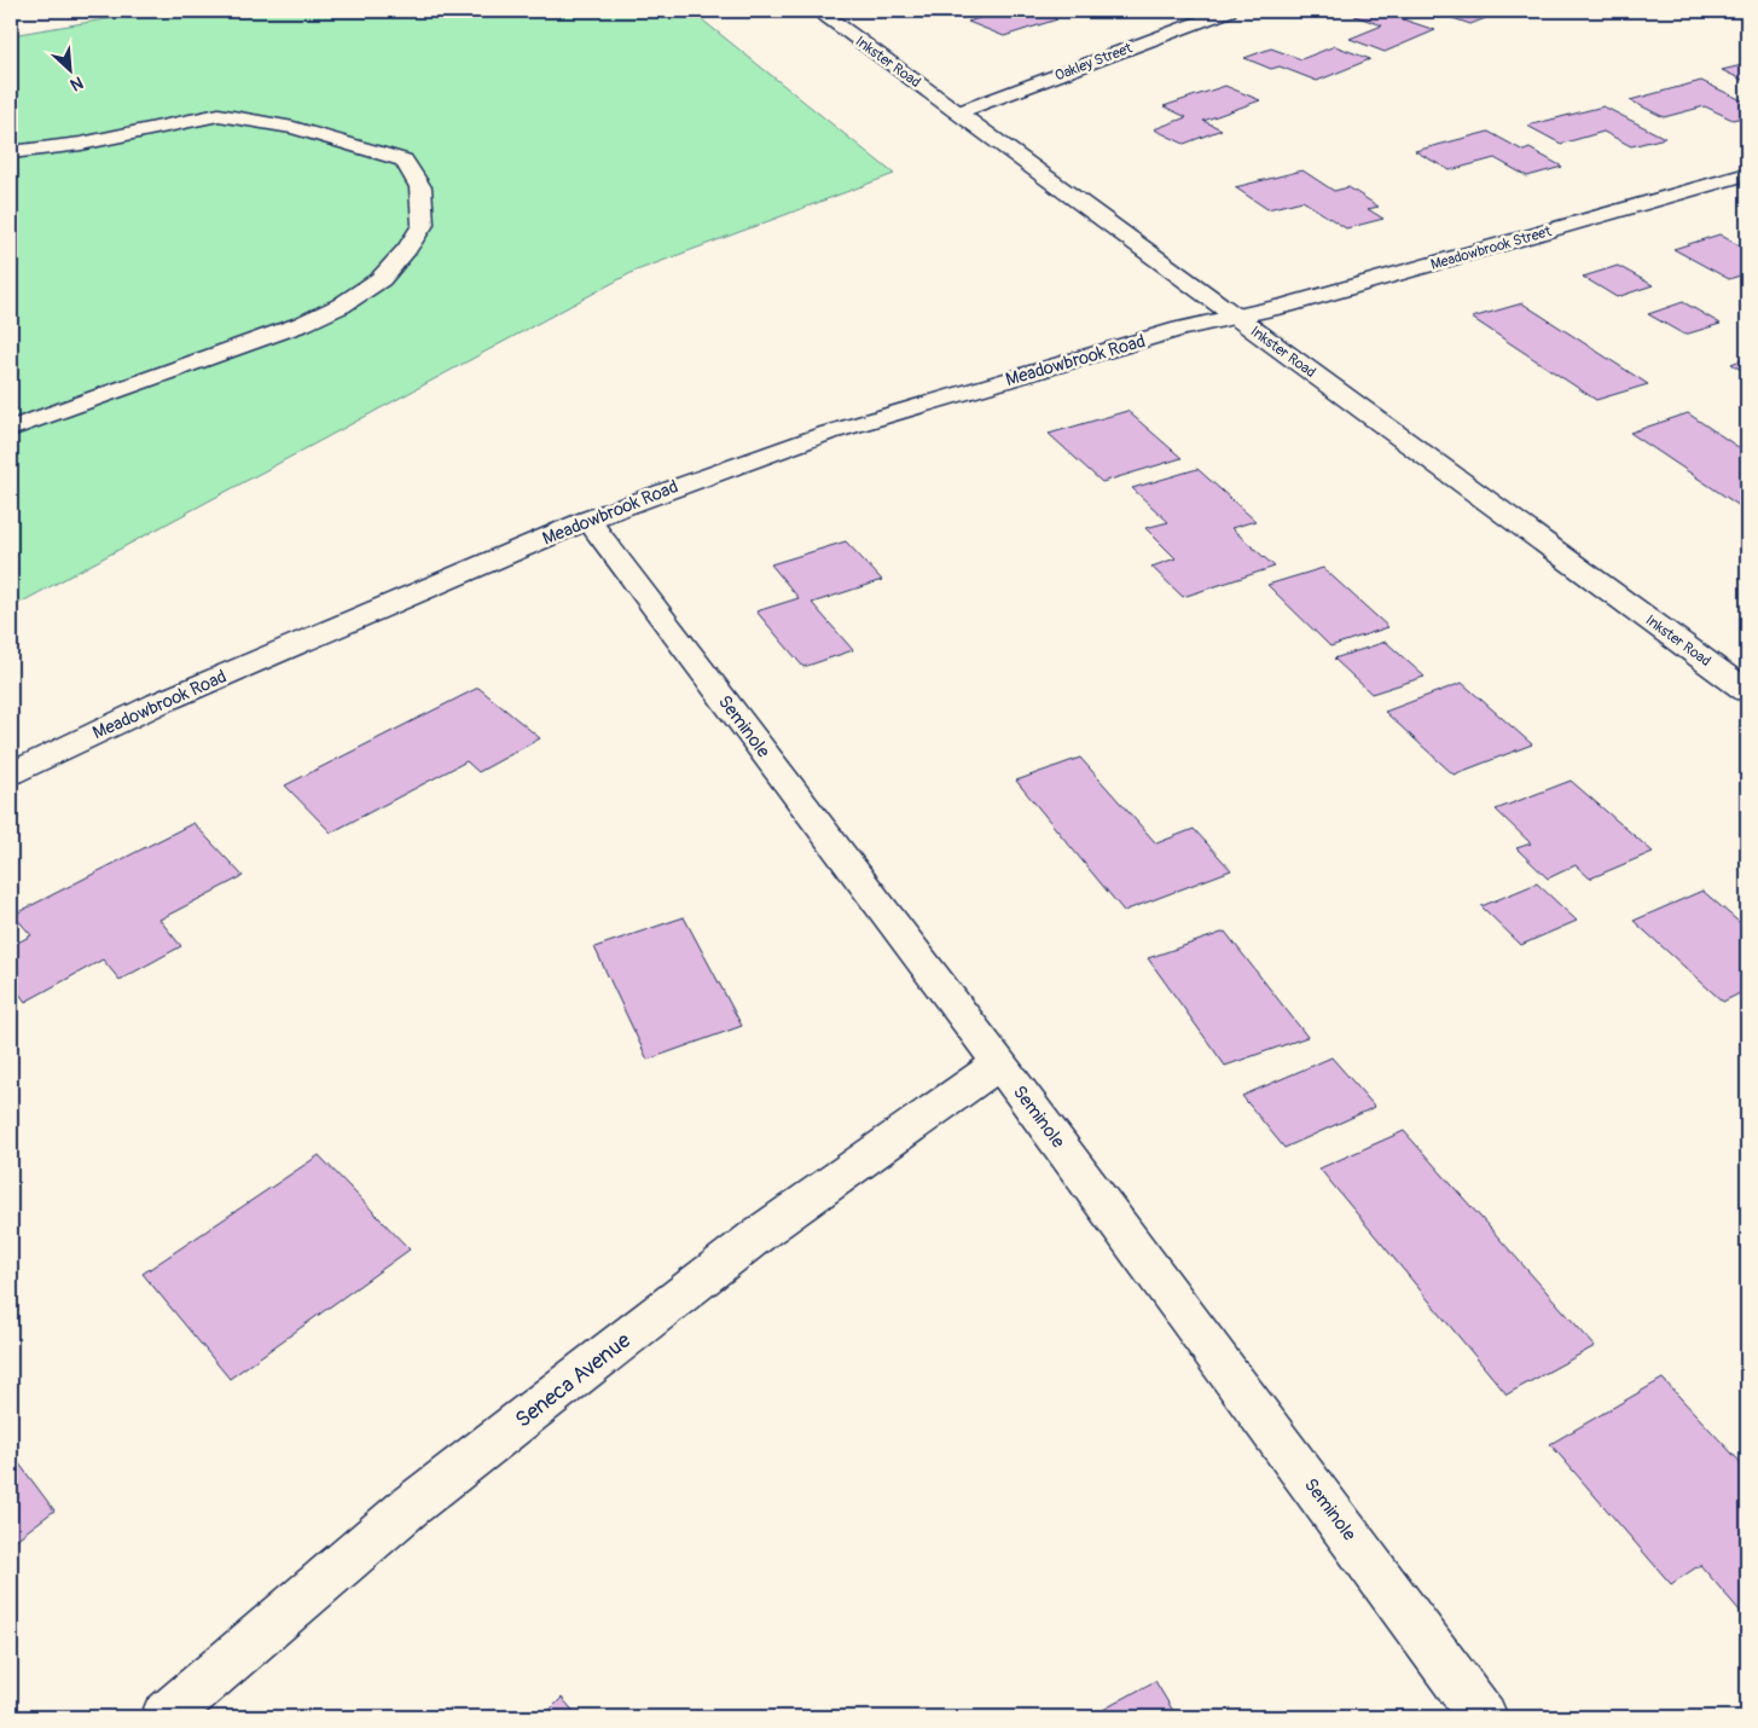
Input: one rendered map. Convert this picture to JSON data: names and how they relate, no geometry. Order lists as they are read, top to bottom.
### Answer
{
  "streets": {
    "street": [
      "Inkster Road",
      "Oakley Street",
      "Meadowbrook Street",
      "Meadowbrook Road",
      "Seminole",
      "Seneca Avenue"
    ]
  },
  "crossings": [
    ["Inkster Road", "Oakley Street"],
    ["Inkster Road", "Meadowbrook Street"],
    ["Inkster Road", "Meadowbrook Road"],
    ["Meadowbrook Street", "Meadowbrook Road"],
    ["Meadowbrook Road", "Seminole"],
    ["Seminole", "Seneca Avenue"]
  ],
  "north": "bottom right"
}
